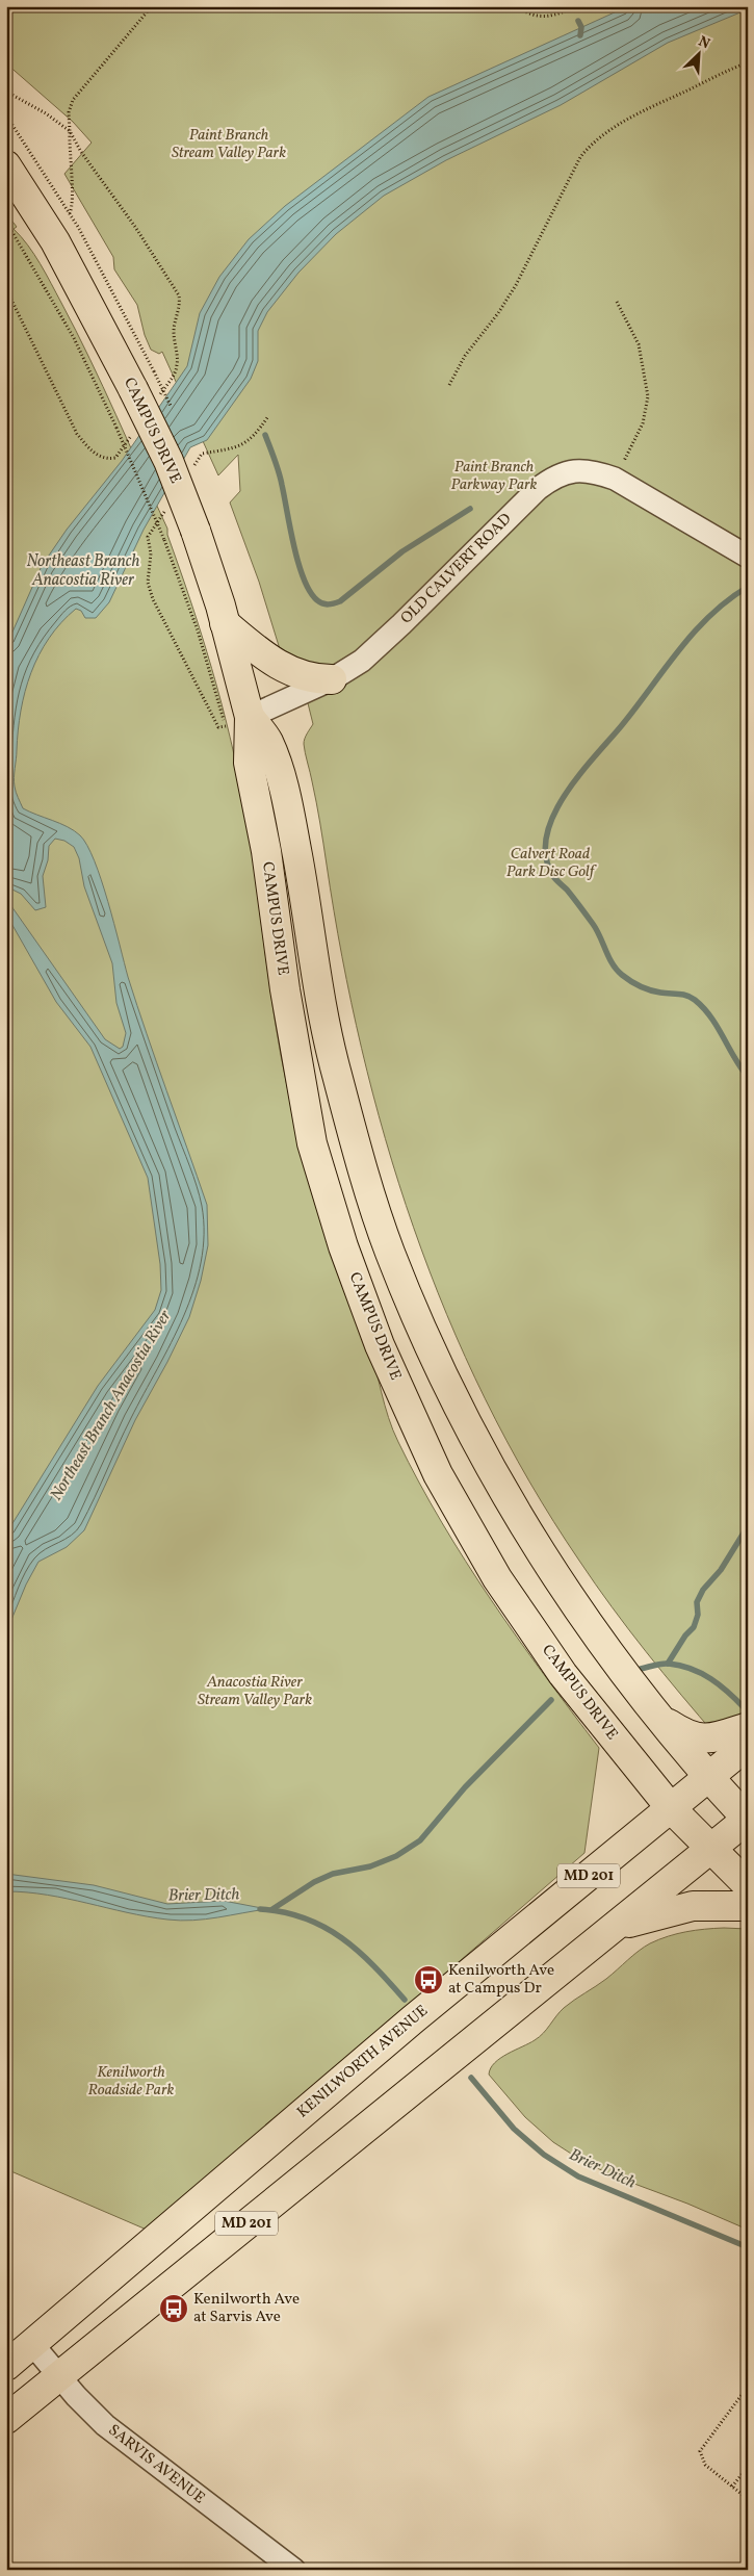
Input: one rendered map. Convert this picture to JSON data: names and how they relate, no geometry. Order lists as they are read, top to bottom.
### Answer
{
  "streets": {
    "main road": ["CAMPUS DRIVE", "MD 201", "KENILWORTH AVENUE"],
    "street": ["OLD CALVERT ROAD", "SARVIS AVENUE"]
  },
  "crossings": [
    ["CAMPUS DRIVE", "OLD CALVERT ROAD"],
    ["CAMPUS DRIVE", "MD 201"],
    ["CAMPUS DRIVE", "KENILWORTH AVENUE"],
    ["MD 201", "SARVIS AVENUE"],
    ["KENILWORTH AVENUE", "SARVIS AVENUE"]
  ],
  "water": ["Northeast Branch Anacostia River", "Brier Ditch"],
  "parks": [
    "Paint Branch Stream Valley Park",
    "Paint Branch Parkway Park",
    "Calvert Road Park Disc Golf",
    "Anacostia River Stream Valley Park",
    "Kenilworth Roadside Park"
  ],
  "places": {
    "bus stop": ["Kenilworth Ave at Campus Dr", "Kenilworth Ave at Sarvis Ave"]
  },
  "north": "top right"
}
